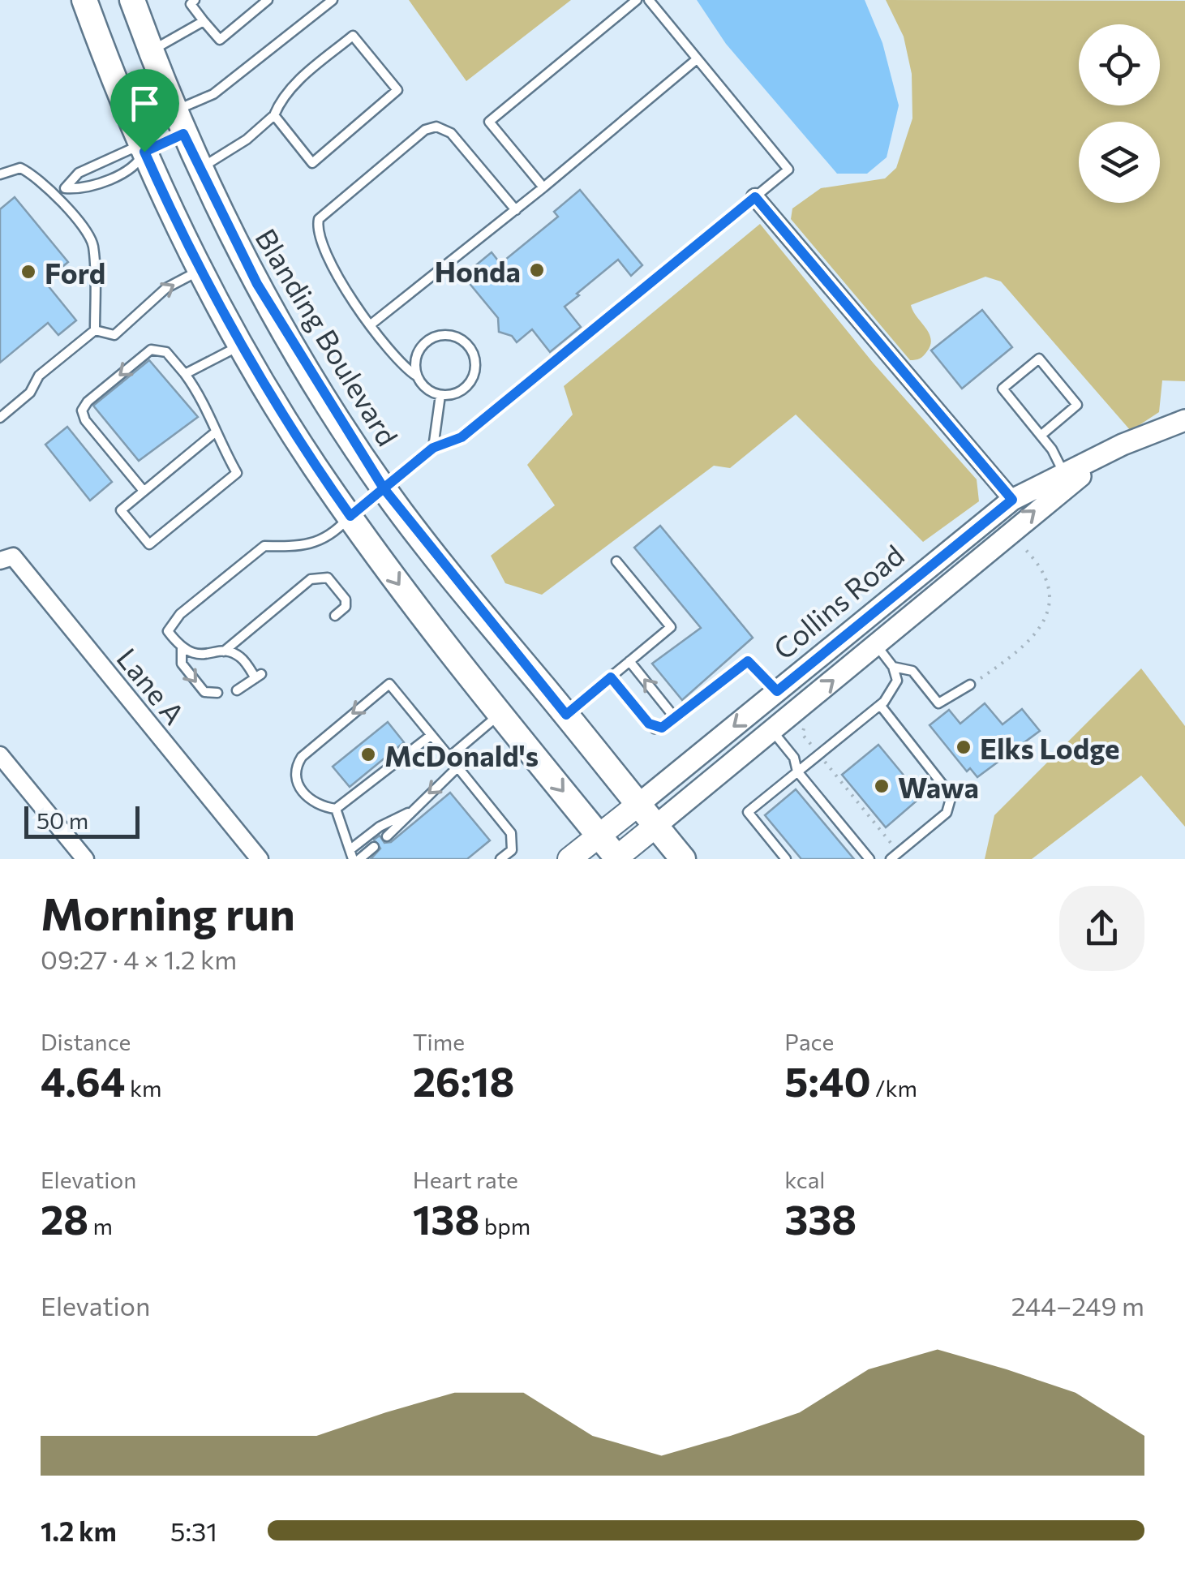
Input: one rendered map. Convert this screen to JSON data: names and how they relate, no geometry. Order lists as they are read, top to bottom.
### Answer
{
  "streets": {
    "main road": ["Blanding Boulevard", "Collins Road"],
    "street": ["Lane A"]
  },
  "crossings": [
    ["Blanding Boulevard", "Collins Road"]
  ],
  "places": [
    "Honda",
    "Ford",
    "Elks Lodge",
    "McDonald's",
    "Wawa"
  ],
  "scale_bar": "50 m",
  "page": {
    "scale": "50 m",
    "heading": ["Morning run", "09:27 · 4 × 1.2 km"],
    "stats": [
      ["Distance", "4.64 km"],
      ["Time", "26:18"],
      ["Pace", "5:40 /km"],
      ["Elevation", "28 m"],
      ["Heart rate", "138 bpm"],
      ["kcal", "338"]
    ],
    "chart": ["Elevation", "244–249 m"],
    "list": [
      {
        "name": "1.2 km",
        "note": "5:31"
      }
    ]
  }
}
